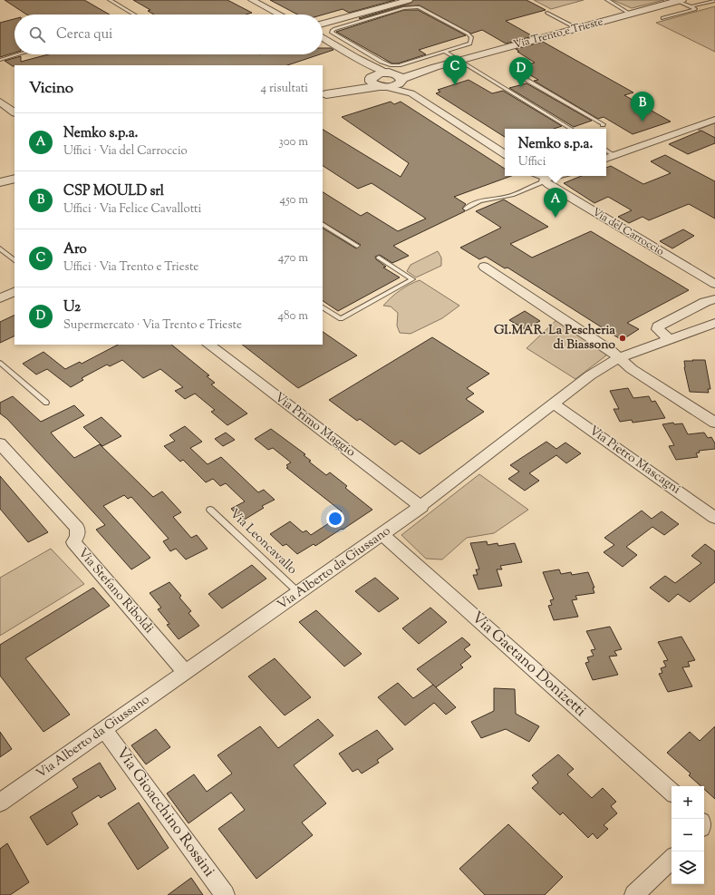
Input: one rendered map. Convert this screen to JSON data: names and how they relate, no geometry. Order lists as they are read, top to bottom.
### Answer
{
  "streets": {
    "street": [
      "Via Trento e Trieste",
      "Via del Carroccio",
      "Via Primo Maggio",
      "Via Pietro Mascagni",
      "Via Alberto da Giussano",
      "Via Stefano Riboldi",
      "Via Gaetano Donizetti",
      "Via Gioacchino Rossini"
    ],
    "lane": ["Via Leoncavallo"]
  },
  "crossings": [
    ["Via Primo Maggio", "Via Alberto da Giussano"],
    ["Via Pietro Mascagni", "Via Alberto da Giussano"],
    ["Via Leoncavallo", "Via Alberto da Giussano"],
    ["Via Alberto da Giussano", "Via Stefano Riboldi"],
    ["Via Alberto da Giussano", "Via Gaetano Donizetti"],
    ["Via Alberto da Giussano", "Via Gioacchino Rossini"]
  ],
  "places": ["GI.MAR. La Pescheria di Biassono"],
  "page": {
    "search": "Cerca qui",
    "pins": [
      "C",
      "D",
      "B",
      "A"
    ],
    "heading": ["Vicino", "4 risultati"],
    "list": [
      {
        "mark": "A",
        "name": "Nemko s.p.a.",
        "note": "Uffici · Via del Carroccio",
        "value": "300 m"
      },
      {
        "mark": "B",
        "name": "CSP MOULD srl",
        "note": "Uffici · Via Felice Cavallotti",
        "value": "450 m"
      },
      {
        "mark": "C",
        "name": "Aro",
        "note": "Uffici · Via Trento e Trieste",
        "value": "470 m"
      },
      {
        "mark": "D",
        "name": "U2",
        "note": "Supermercato · Via Trento e Trieste",
        "value": "480 m"
      }
    ],
    "popup": ["Nemko s.p.a.", "Uffici"],
    "map_buttons": ["+", "−"]
  }
}
